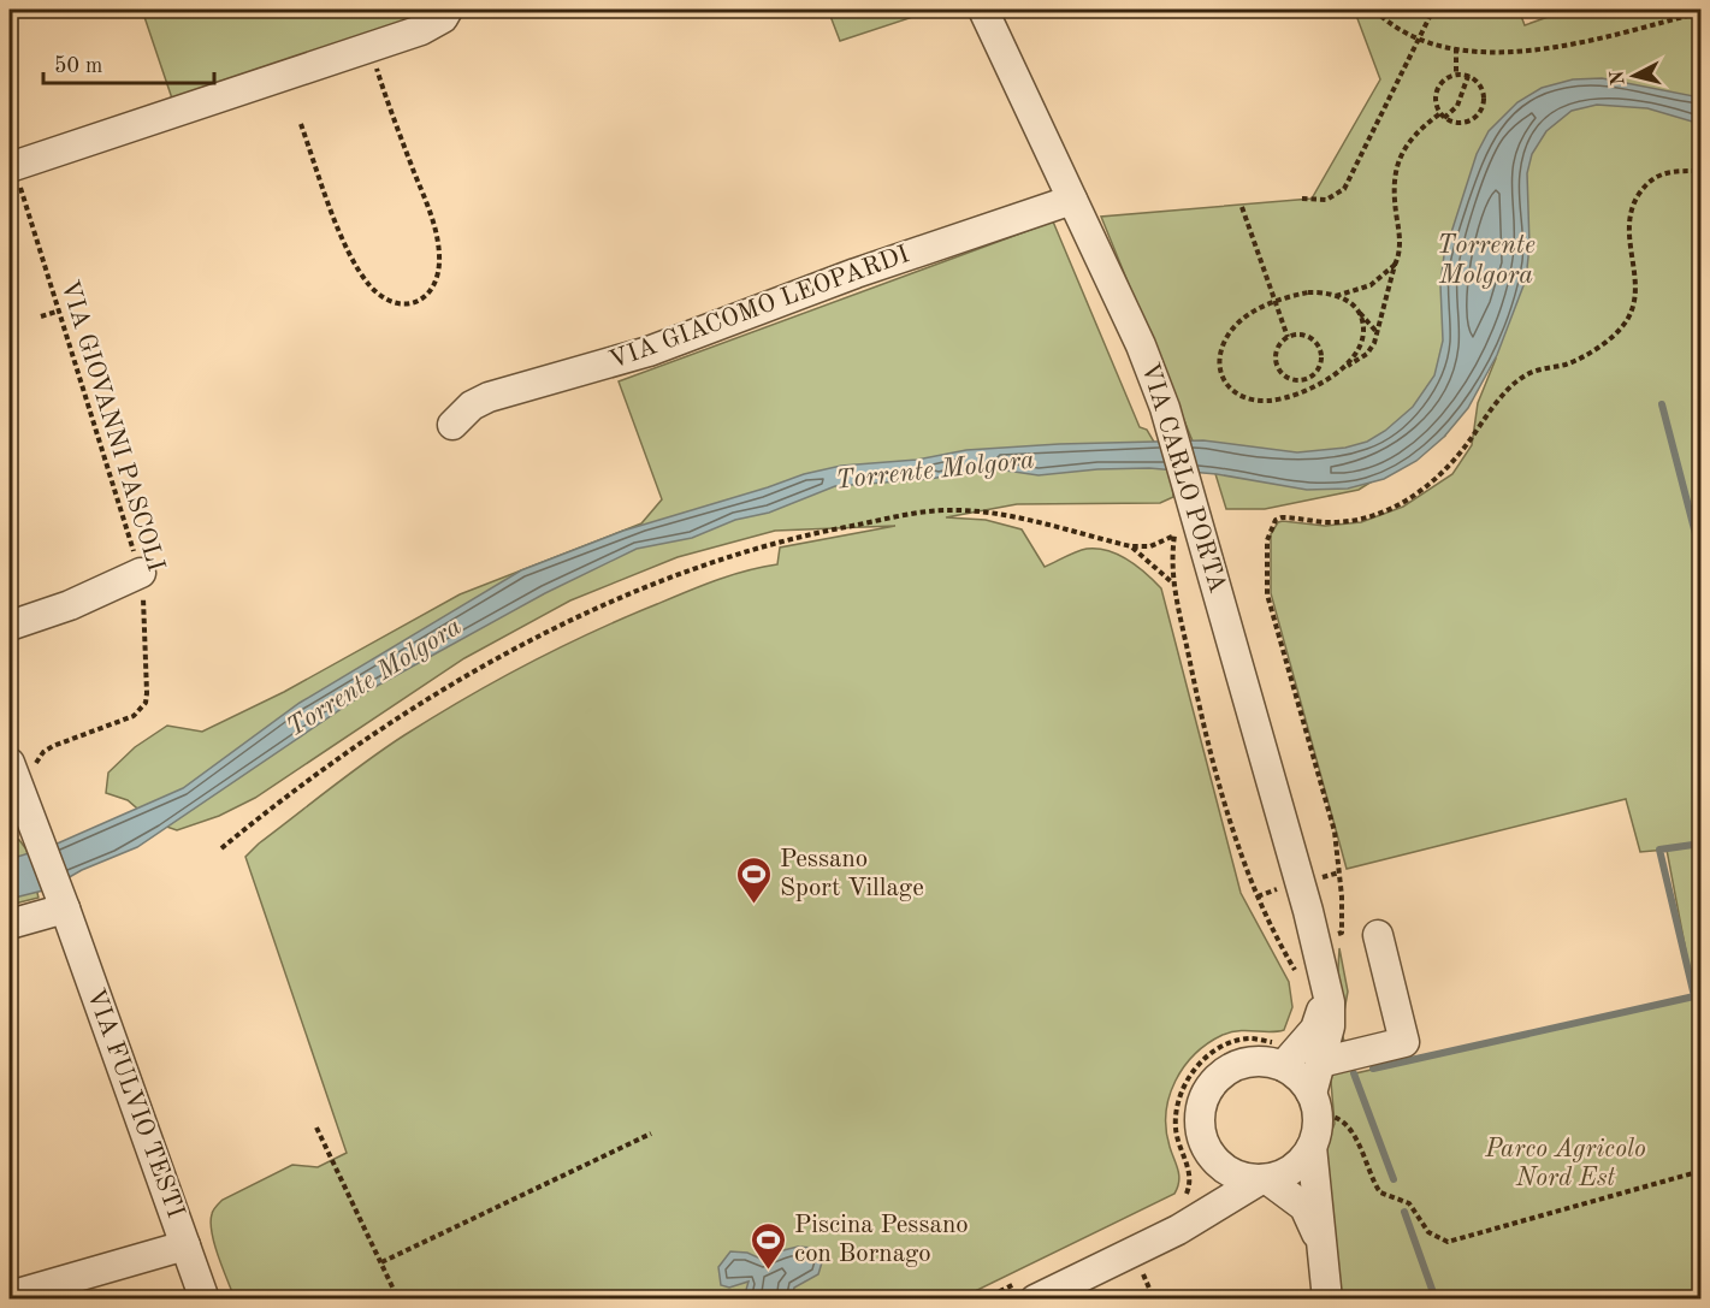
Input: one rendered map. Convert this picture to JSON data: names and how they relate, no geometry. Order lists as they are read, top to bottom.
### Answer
{
  "streets": {
    "street": ["VIA GIACOMO LEOPARDI", "VIA CARLO PORTA", "VIA FULVIO TESTI"],
    "path": ["VIA GIOVANNI PASCOLI"]
  },
  "crossings": [
    ["VIA GIACOMO LEOPARDI", "VIA CARLO PORTA"],
    ["VIA GIOVANNI PASCOLI", "VIA FULVIO TESTI"]
  ],
  "water": ["Torrente Molgora"],
  "parks": ["Parco Agricolo Nord Est"],
  "places": {
    "sports": ["Pessano Sport Village", "Piscina Pessano con Bornago"]
  },
  "scale_bar": "50 m",
  "north": "left"
}
